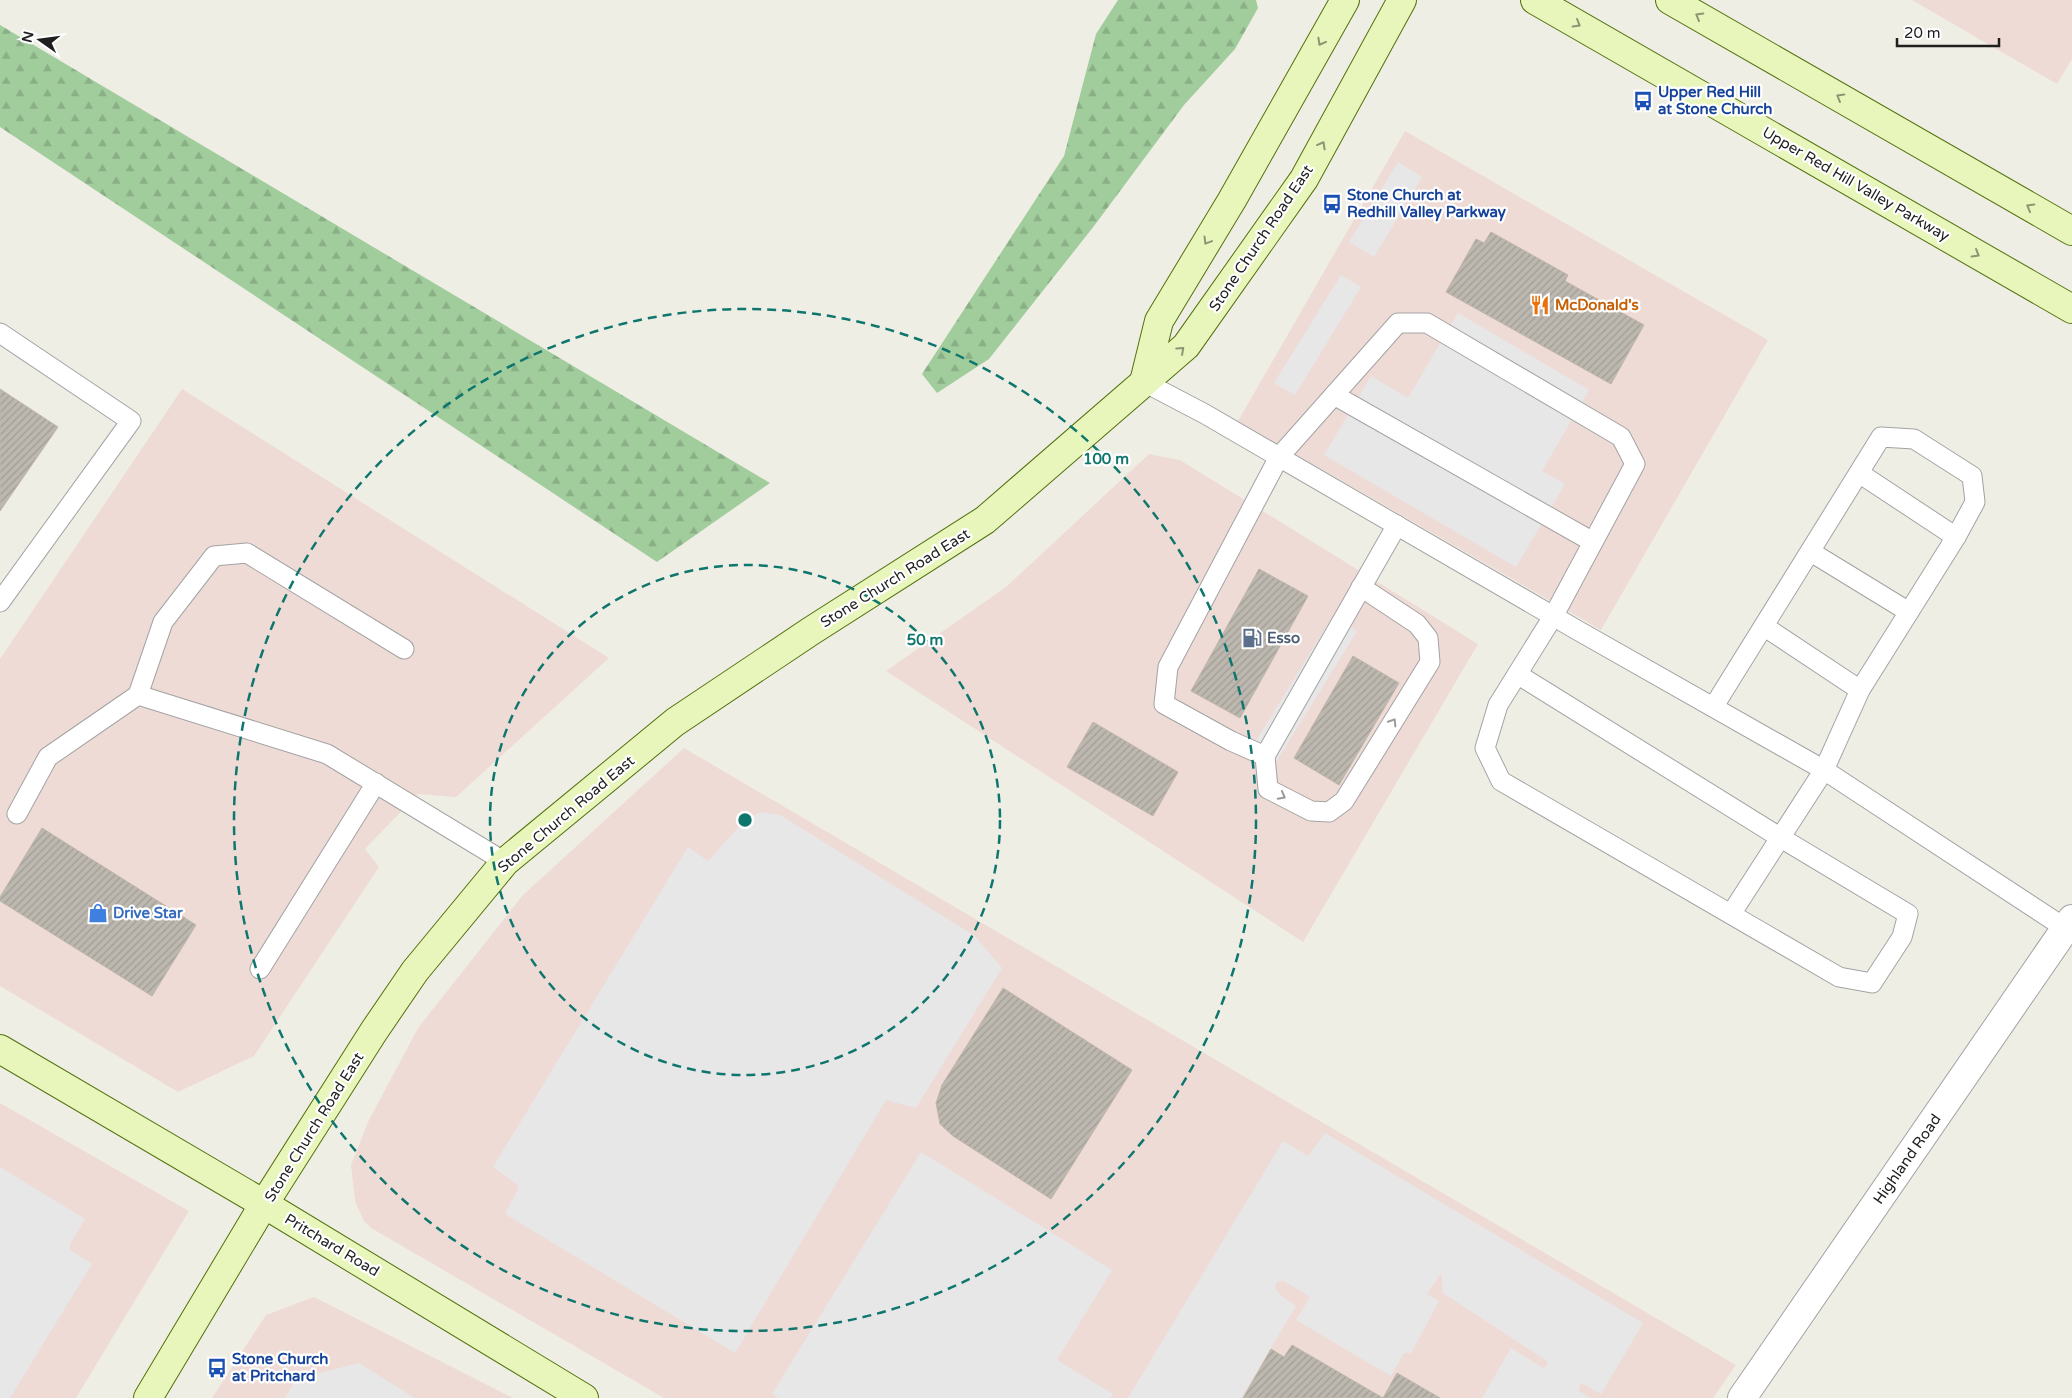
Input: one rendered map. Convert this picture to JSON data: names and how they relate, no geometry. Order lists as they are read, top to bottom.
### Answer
{
  "streets": {
    "main road": ["Upper Red Hill Valley Parkway", "Stone Church Road East", "Pritchard Road"],
    "street": ["Highland Road"]
  },
  "crossings": [
    ["Stone Church Road East", "Pritchard Road"]
  ],
  "places": {
    "bus stop": ["Upper Red Hill at Stone Church", "Stone Church at Redhill Valley Parkway", "Stone Church at Pritchard"],
    "restaurant": ["McDonald's"],
    "fuel station": ["Esso"],
    "shop": ["Drive Star"]
  },
  "scale_bar": "20 m",
  "north": "left",
  "rings": ["100 m", "50 m"]
}
